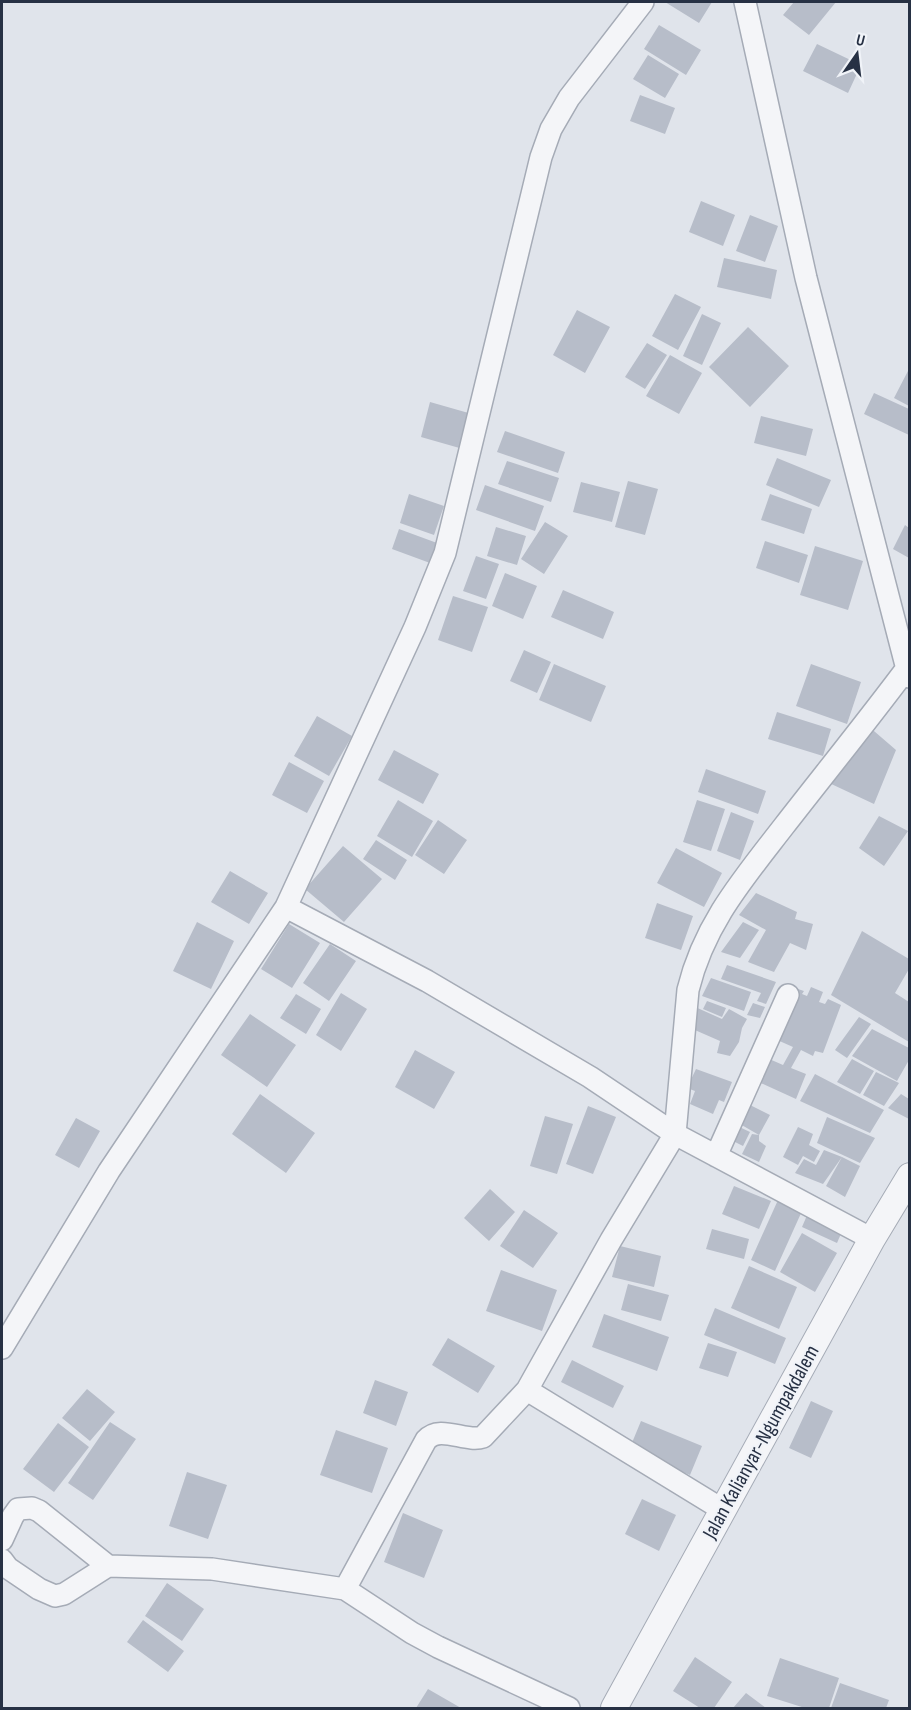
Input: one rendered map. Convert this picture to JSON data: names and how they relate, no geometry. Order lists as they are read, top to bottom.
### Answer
{
  "streets": {
    "street": ["Jalan Kalianyar-Ngumpakdalem"]
  },
  "north": "top"
}
